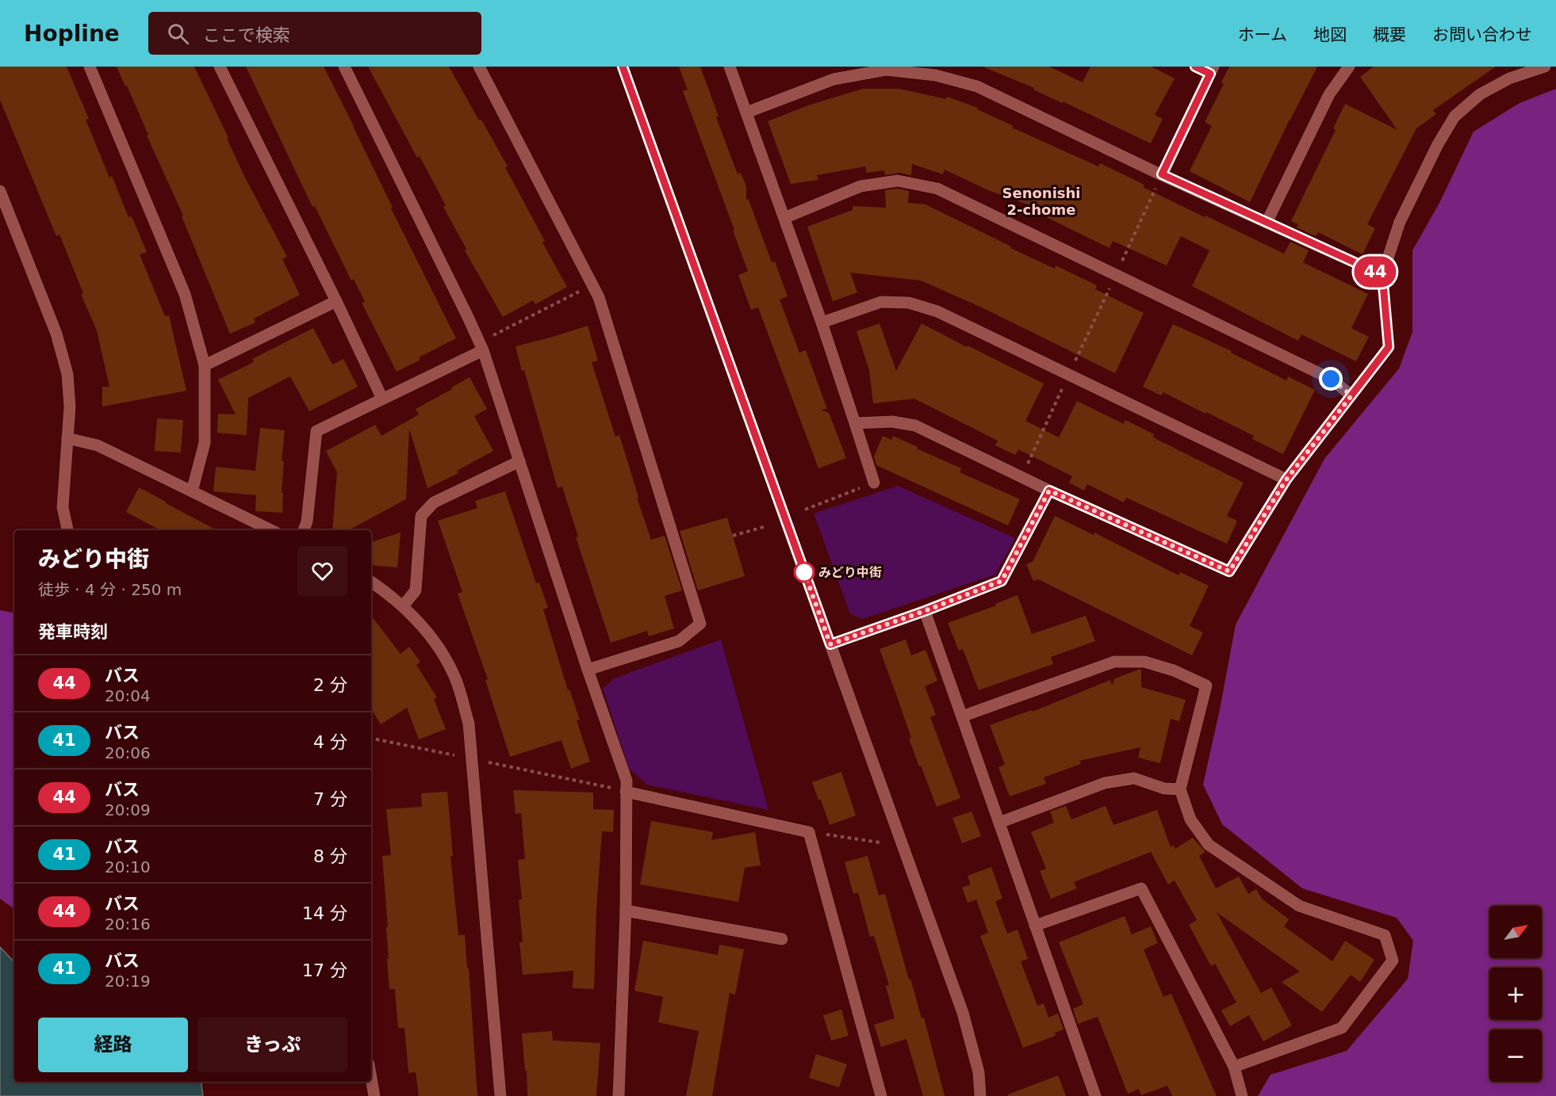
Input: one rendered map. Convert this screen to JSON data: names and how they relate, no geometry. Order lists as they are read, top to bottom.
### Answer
{
  "districts": ["Senonishi 2-chome"],
  "places": ["みどり中街"],
  "lines": ["bus line 44"],
  "north": "top right",
  "page": {
    "header": "Hopline",
    "search": "ここで検索",
    "nav": [
      "ホーム",
      "地図",
      "概要",
      "お問い合わせ"
    ],
    "on_map": "44",
    "heading": [
      ["みどり中街", "徒歩 · 4 分 · 250 m"],
      "発車時刻"
    ],
    "list": [
      {
        "mark": "44",
        "name": "バス",
        "note": "20:04",
        "value": "2 分"
      },
      {
        "mark": "41",
        "name": "バス",
        "note": "20:06",
        "value": "4 分"
      },
      {
        "mark": "44",
        "name": "バス",
        "note": "20:09",
        "value": "7 分"
      },
      {
        "mark": "41",
        "name": "バス",
        "note": "20:10",
        "value": "8 分"
      },
      {
        "mark": "44",
        "name": "バス",
        "note": "20:16",
        "value": "14 分"
      },
      {
        "mark": "41",
        "name": "バス",
        "note": "20:19",
        "value": "17 分"
      }
    ],
    "map_buttons": ["+", "−"],
    "buttons": ["経路", "きっぷ"]
  }
}
